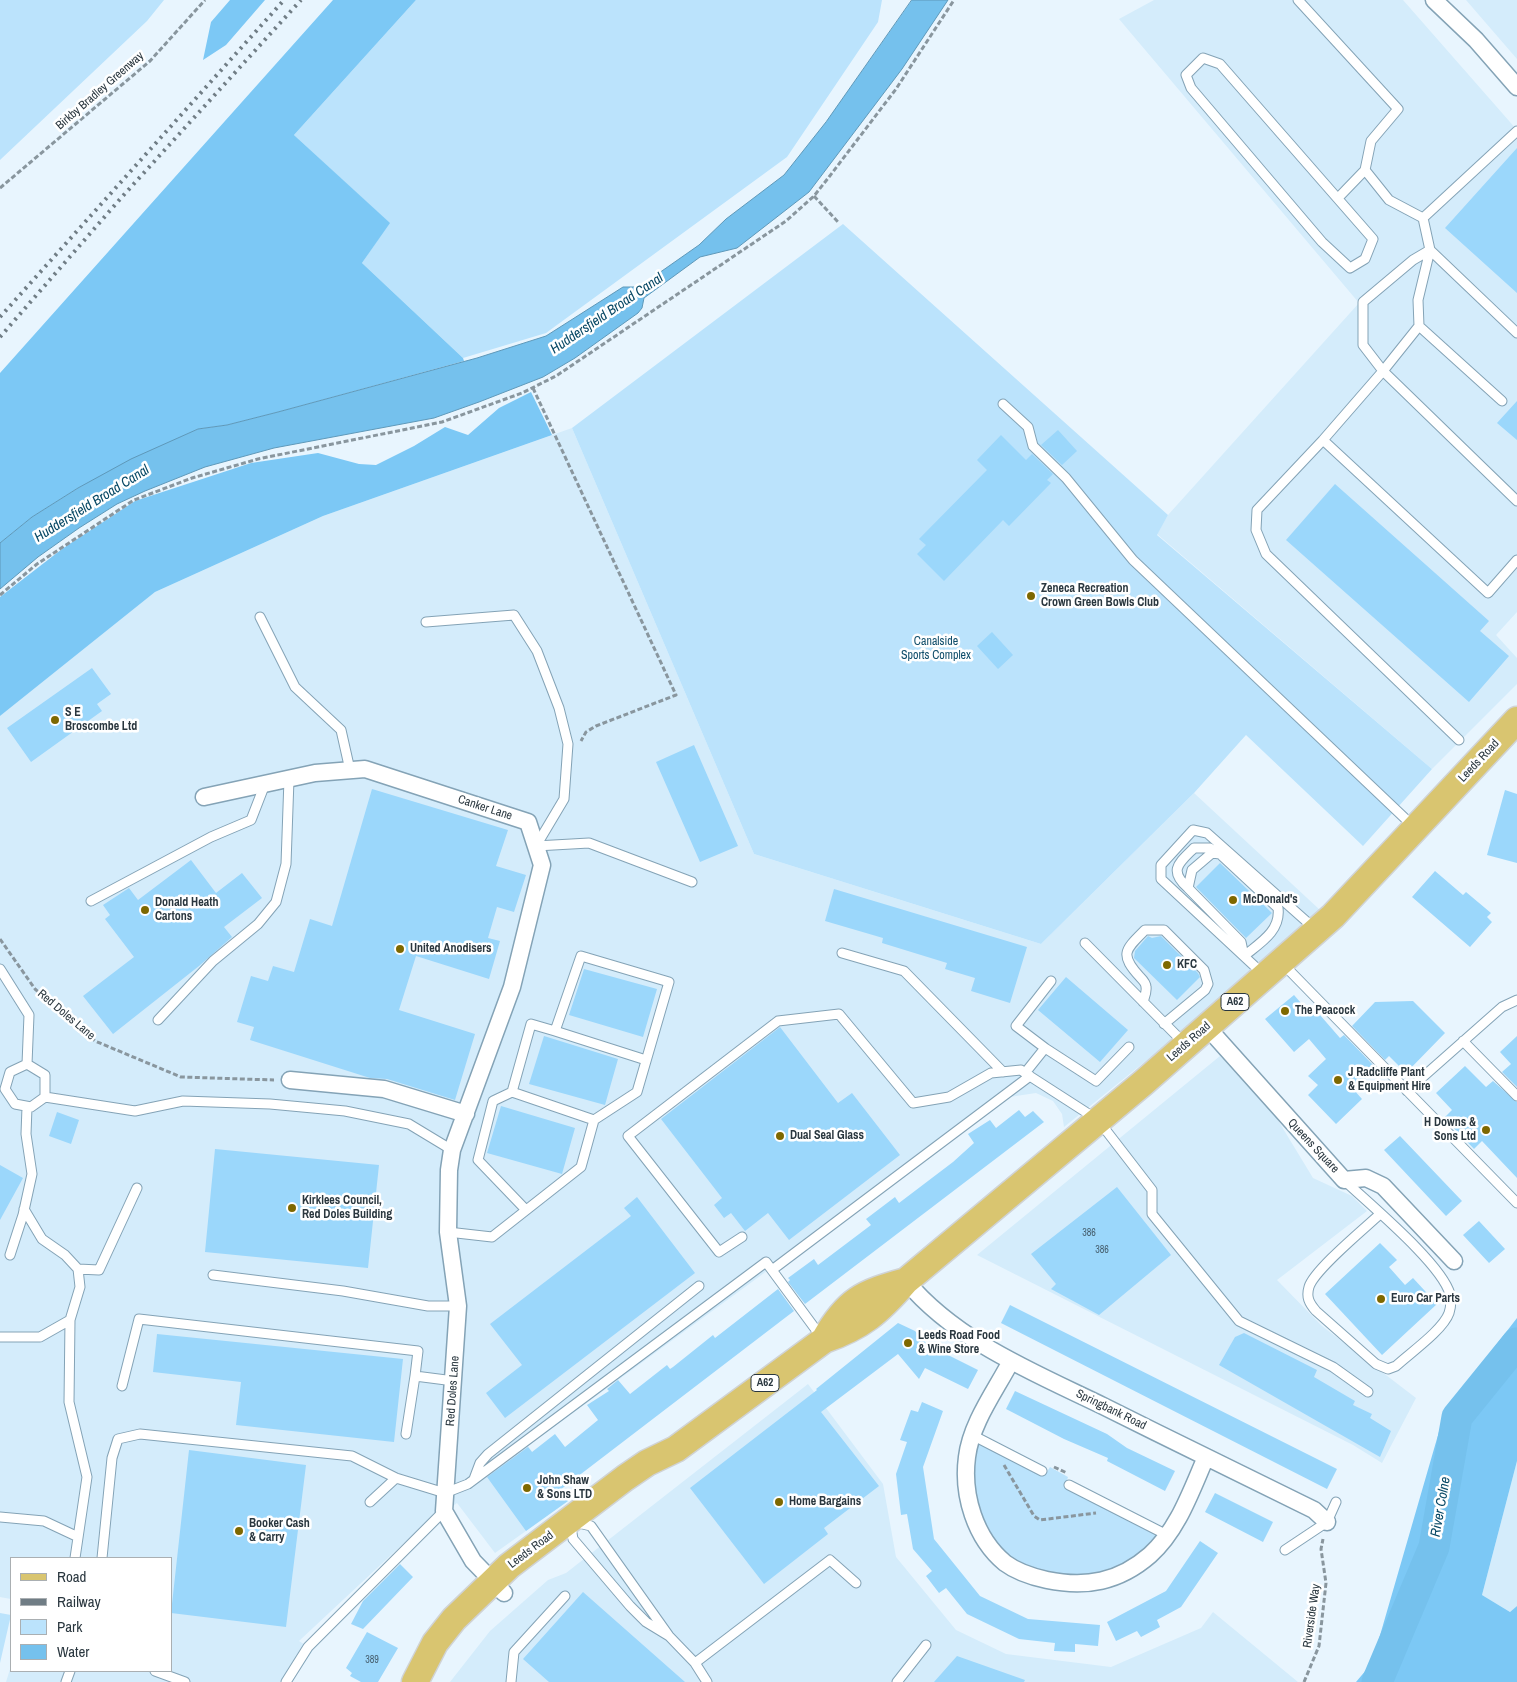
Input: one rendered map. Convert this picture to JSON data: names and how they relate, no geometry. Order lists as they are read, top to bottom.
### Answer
{
  "streets": {
    "main road": ["Leeds Road", "A62"],
    "street": [
      "Canker Lane",
      "Red Doles Lane",
      "Queens Square",
      "Springbank Road"
    ],
    "path": ["Birkby Bradley Greenway", "Riverside Way"]
  },
  "crossings": [
    ["Leeds Road", "Queens Square"],
    ["Leeds Road", "Springbank Road"],
    ["Canker Lane", "Red Doles Lane"],
    ["Springbank Road", "Riverside Way"]
  ],
  "water": ["Huddersfield Broad Canal", "River Colne"],
  "parks": ["Canalside Sports Complex"],
  "places": [
    "Zeneca Recreation Crown Green Bowls Club",
    "S E Broscombe Ltd",
    "McDonald's",
    "Donald Heath Cartons",
    "United Anodisers",
    "KFC",
    "The Peacock",
    "J Radcliffe Plant & Equipment Hire",
    "H Downs & Sons Ltd",
    "Dual Seal Glass",
    "Kirklees Council, Red Doles Building",
    "Euro Car Parts",
    "Leeds Road Food & Wine Store",
    "John Shaw & Sons LTD",
    "Home Bargains",
    "Booker Cash & Carry"
  ],
  "house_numbers": ["386", "386", "389"],
  "legend": [
    "Road",
    "Railway",
    "Park",
    "Water"
  ]
}
